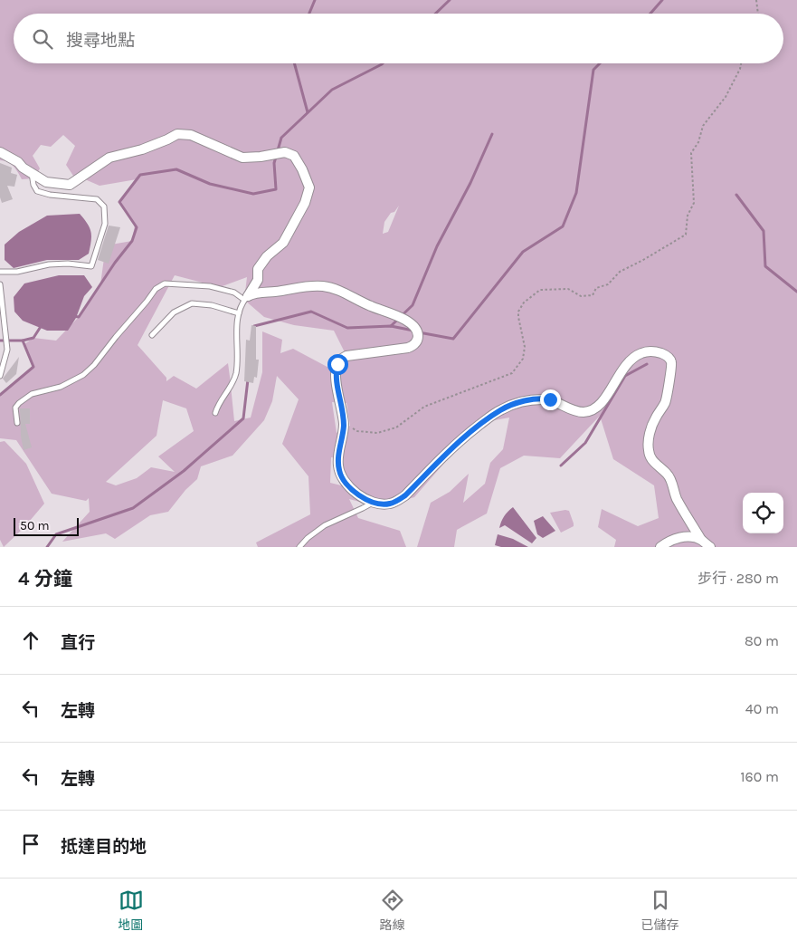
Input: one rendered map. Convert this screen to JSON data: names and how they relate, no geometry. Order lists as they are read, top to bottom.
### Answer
{
  "scale_bar": "50 m",
  "page": {
    "search": "搜尋地點",
    "scale": "50 m",
    "heading": ["4 分鐘", "步行 · 280 m"],
    "list": [
      ["直行", "80 m"],
      ["左轉", "40 m"],
      ["左轉", "160 m"],
      "抵達目的地"
    ],
    "nav": ["地圖", "路線", "已儲存"]
  }
}
